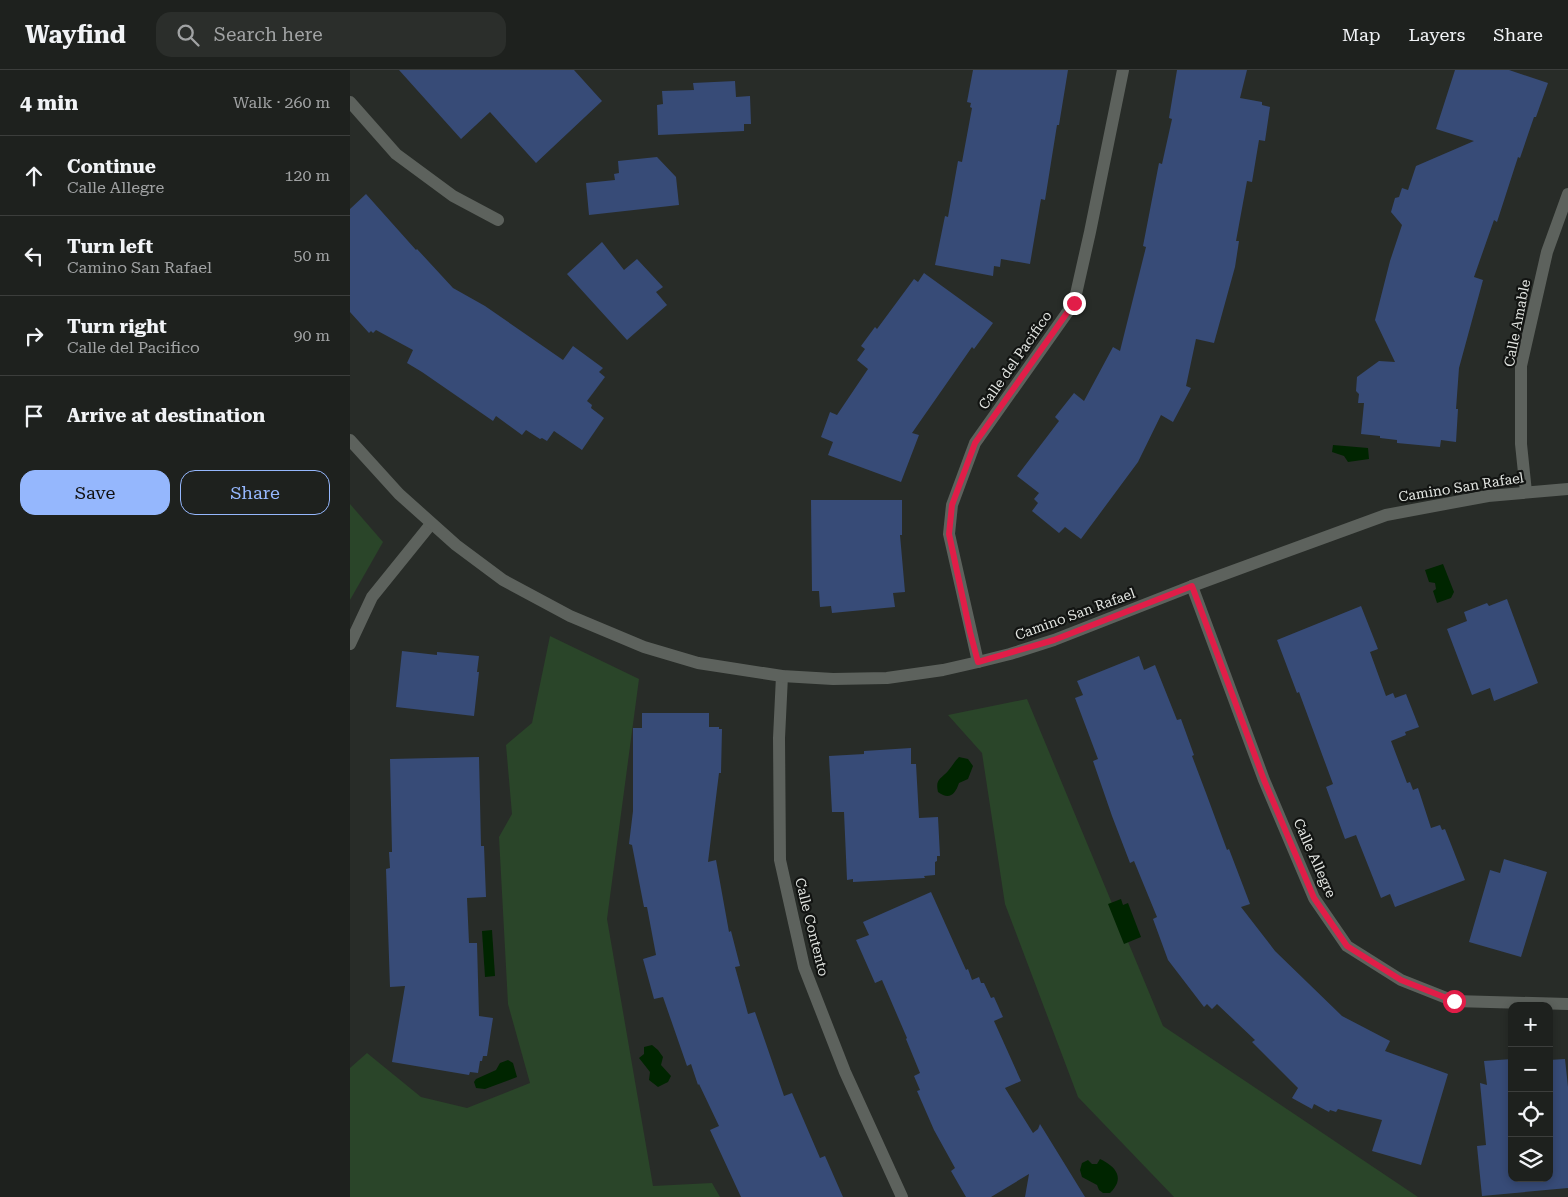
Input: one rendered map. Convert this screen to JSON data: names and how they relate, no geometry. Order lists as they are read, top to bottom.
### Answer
{
  "streets": {
    "street": [
      "Calle Amable",
      "Calle del Pacifico",
      "Camino San Rafael",
      "Calle Allegre",
      "Calle Contento"
    ]
  },
  "crossings": [
    ["Calle Amable", "Camino San Rafael"],
    ["Calle del Pacifico", "Camino San Rafael"],
    ["Camino San Rafael", "Calle Allegre"],
    ["Camino San Rafael", "Calle Contento"]
  ],
  "page": {
    "header": "Wayfind",
    "search": "Search here",
    "nav": ["Map", "Layers", "Share"],
    "heading": ["4 min", "Walk · 260 m"],
    "list": [
      ["Continue", "Calle Allegre", "120 m"],
      ["Turn left", "Camino San Rafael", "50 m"],
      ["Turn right", "Calle del Pacifico", "90 m"],
      "Arrive at destination"
    ],
    "buttons": ["Save", "Share"],
    "map_buttons": ["+", "−"]
  }
}
